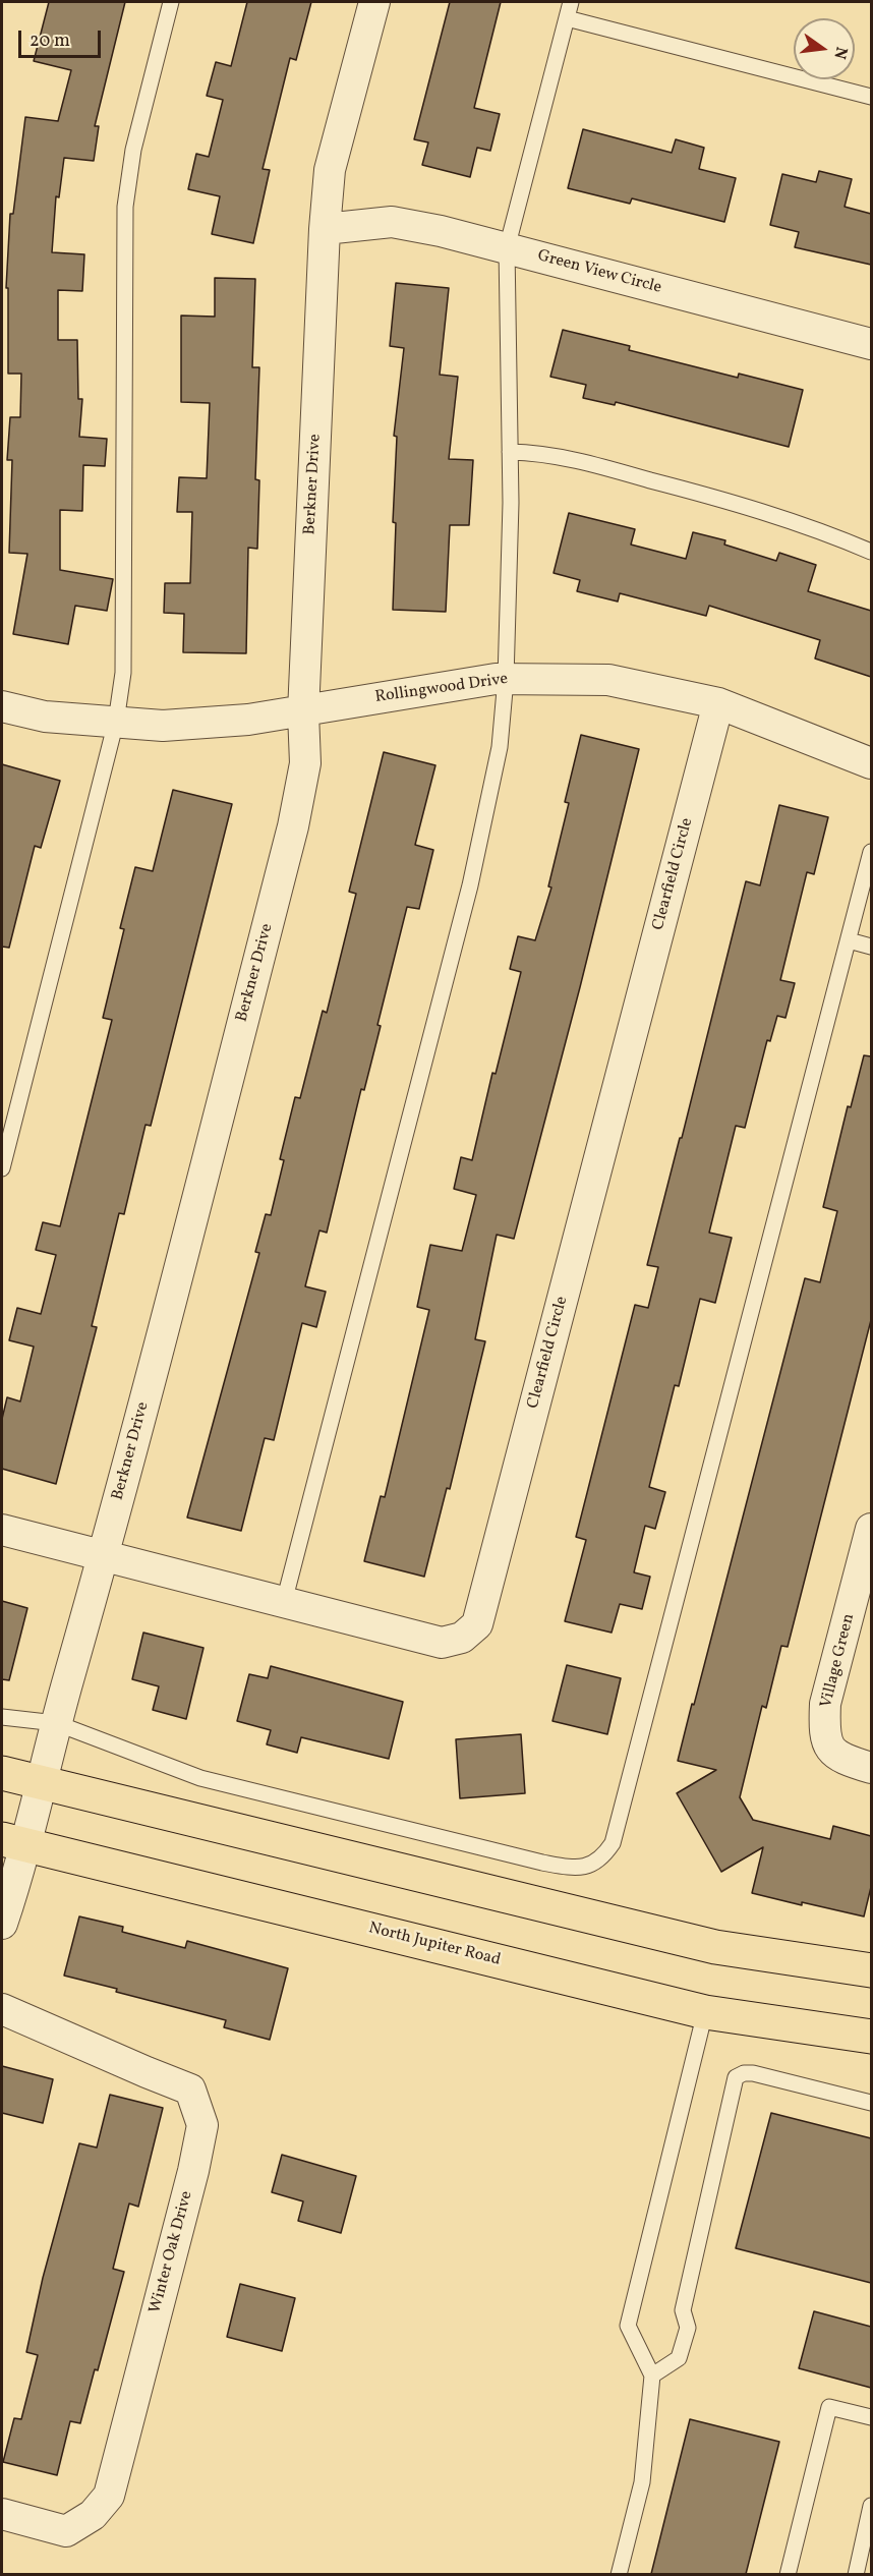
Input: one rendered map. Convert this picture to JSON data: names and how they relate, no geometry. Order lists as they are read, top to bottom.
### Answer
{
  "streets": {
    "main road": ["North Jupiter Road"],
    "street": [
      "Green View Circle",
      "Berkner Drive",
      "Rollingwood Drive",
      "Clearfield Circle",
      "Village Green",
      "Winter Oak Drive"
    ]
  },
  "crossings": [
    ["Green View Circle", "Berkner Drive"],
    ["Berkner Drive", "Rollingwood Drive"],
    ["Berkner Drive", "Clearfield Circle"],
    ["Berkner Drive", "North Jupiter Road"],
    ["Rollingwood Drive", "Clearfield Circle"]
  ],
  "scale_bar": "20 m",
  "north": "right"
}
